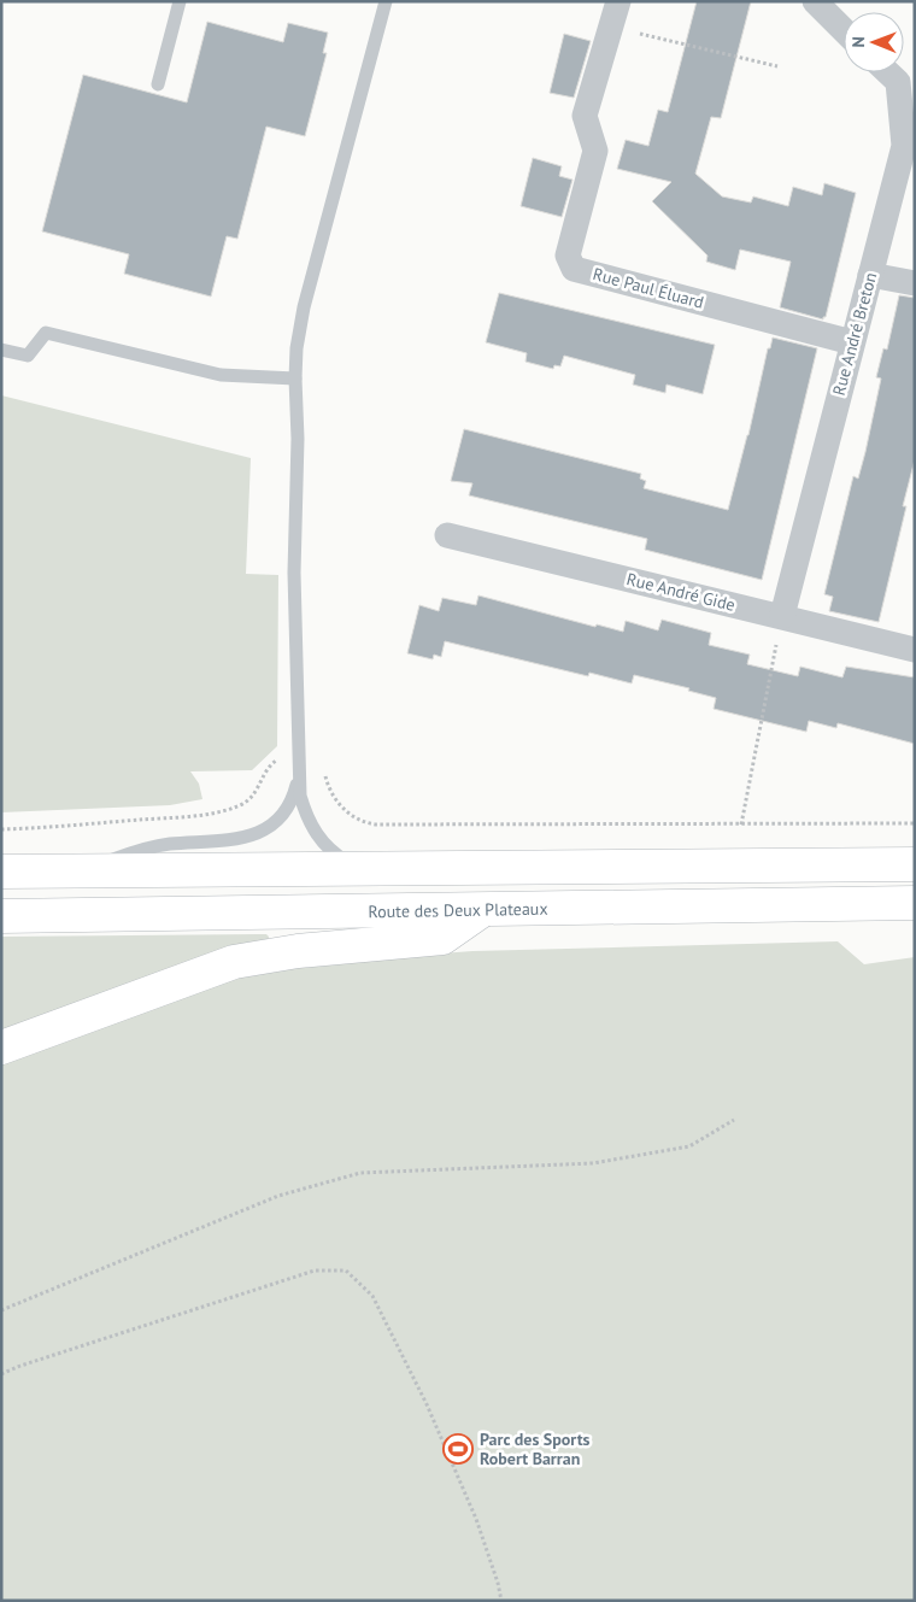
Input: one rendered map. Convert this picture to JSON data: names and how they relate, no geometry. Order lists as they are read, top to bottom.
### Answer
{
  "streets": {
    "main road": ["Route des Deux Plateaux"],
    "street": ["Rue Paul Éluard", "Rue André Breton", "Rue André Gide"]
  },
  "crossings": [
    ["Rue Paul Éluard", "Rue André Breton"],
    ["Rue André Breton", "Rue André Gide"]
  ],
  "places": {
    "sports": ["Parc des Sports Robert Barran"]
  },
  "north": "left"
}
